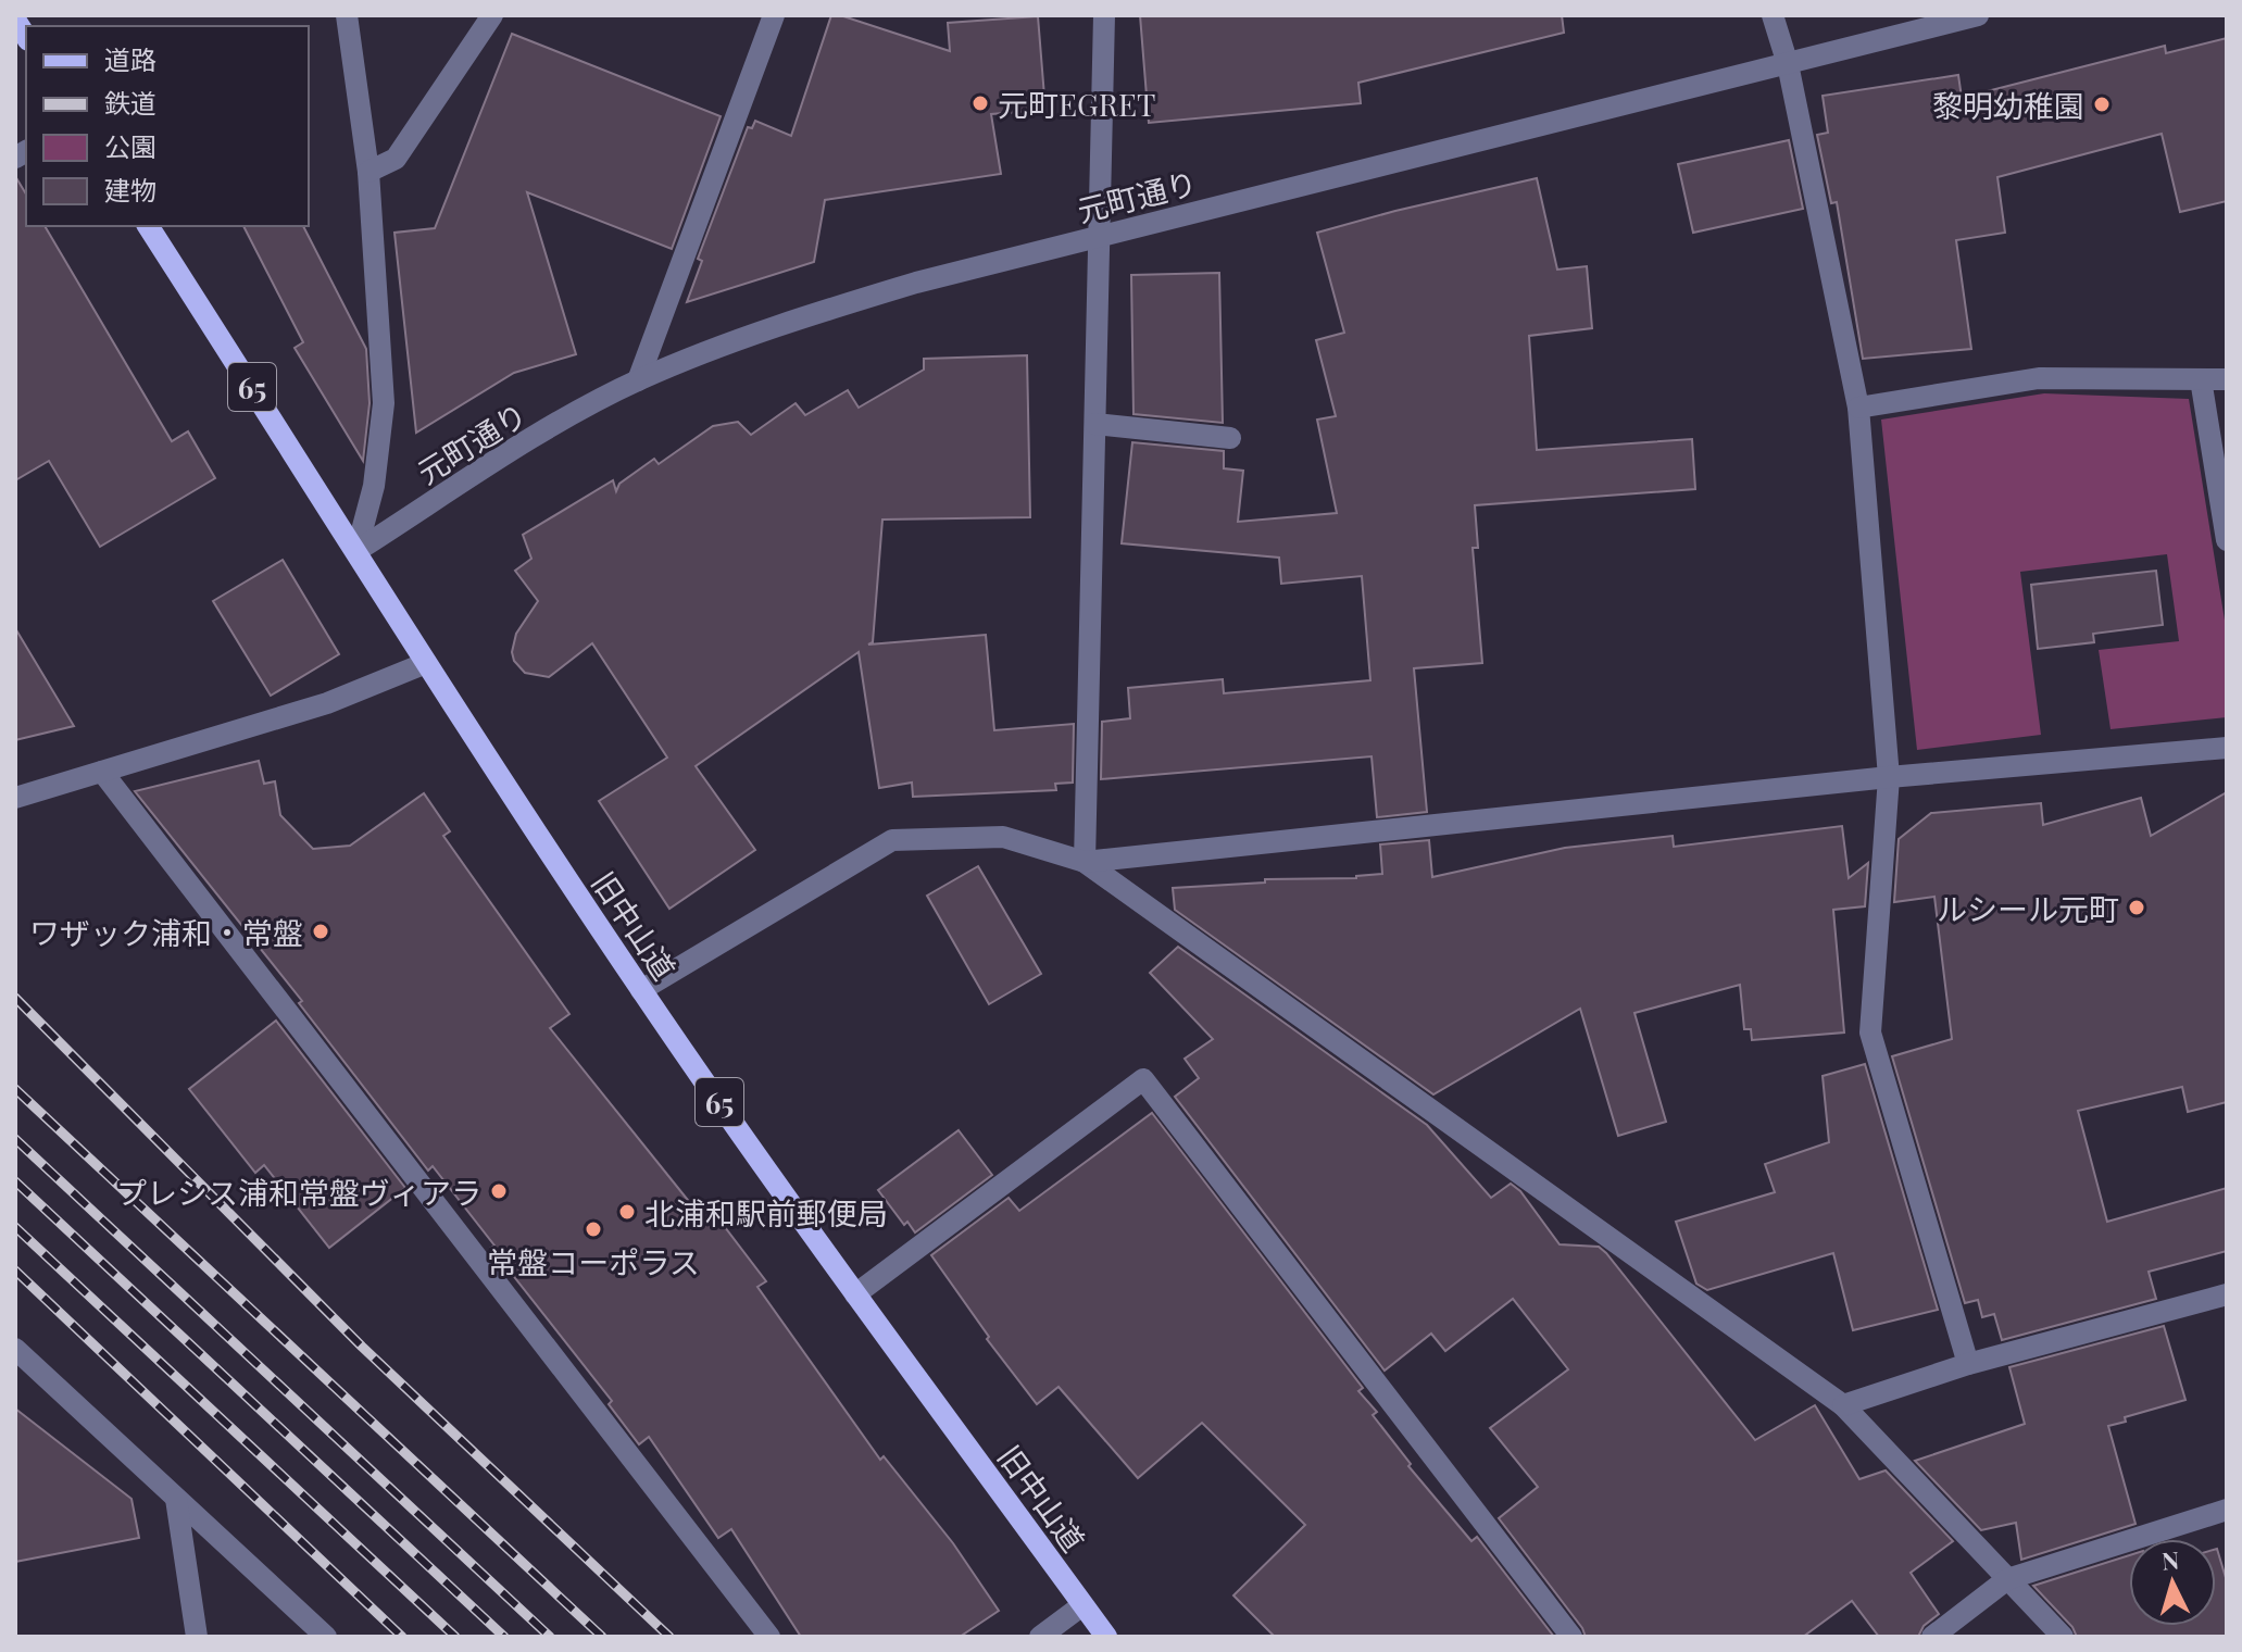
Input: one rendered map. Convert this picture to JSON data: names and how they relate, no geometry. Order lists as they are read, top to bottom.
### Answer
{
  "streets": {
    "main road": ["65", "旧中山道"],
    "street": ["元町通り"]
  },
  "crossings": [
    ["元町通り", "旧中山道"]
  ],
  "places": [
    "元町EGRET",
    "黎明幼稚園",
    "ルシール元町",
    "ワザック浦和・常盤",
    "プレシス浦和常盤ヴィアラ",
    "北浦和駅前郵便局",
    "常盤コーポラス"
  ],
  "legend": [
    "道路",
    "鉄道",
    "公園",
    "建物"
  ],
  "north": "top"
}
